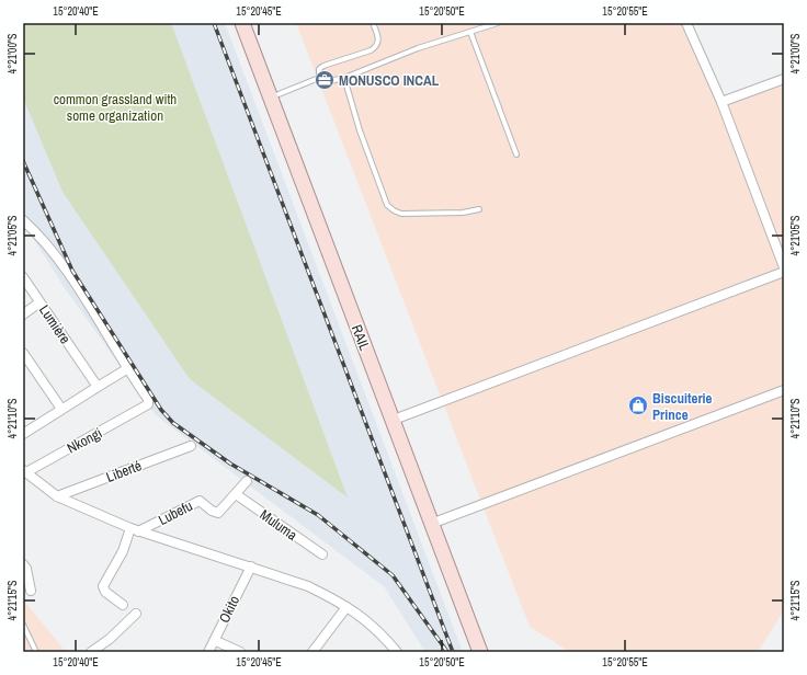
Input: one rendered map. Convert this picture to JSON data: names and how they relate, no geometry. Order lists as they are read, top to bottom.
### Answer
{
  "streets": {
    "main road": ["RAIL"],
    "street": [
      "Lumière",
      "Nkongi",
      "Liberté",
      "Lubefu",
      "Muluma",
      "Okito"
    ]
  },
  "crossings": [
    ["Lubefu", "Muluma"]
  ],
  "parks": ["common grassland with some organization"],
  "places": {
    "office": ["MONUSCO INCAL"],
    "shop": ["Biscuiterie Prince"]
  },
  "coordinates": [
    "15°20'40\"E",
    "15°20'45\"E",
    "15°20'50\"E",
    "15°20'55\"E",
    "4°21'00\"S",
    "4°21'05\"S",
    "4°21'10\"S",
    "4°21'15\"S"
  ]
}
